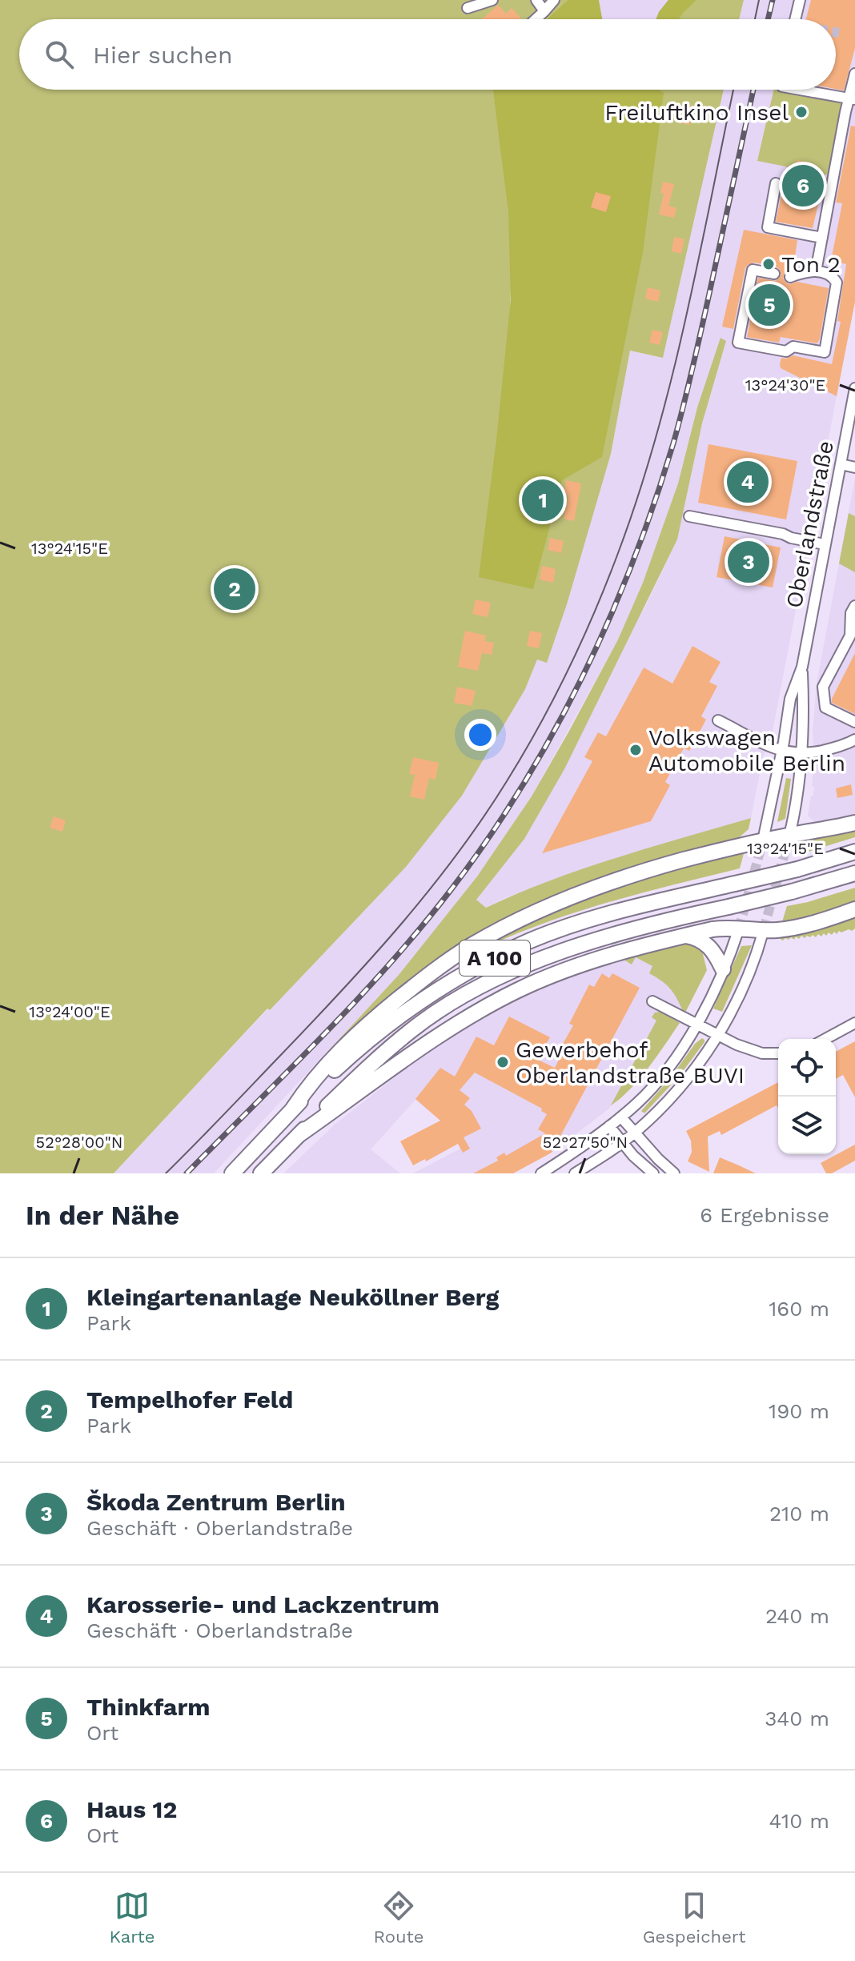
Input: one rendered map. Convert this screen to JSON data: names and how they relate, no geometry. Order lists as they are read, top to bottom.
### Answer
{
  "streets": {
    "highway": ["A 100"],
    "street": ["Oberlandstraße"]
  },
  "places": [
    "Freiluftkino Insel",
    "Ton 2",
    "Volkswagen Automobile Berlin",
    "Gewerbehof Oberlandstraße BUVI"
  ],
  "page": {
    "search": "Hier suchen",
    "pins": [
      "6",
      "5",
      "4",
      "1",
      "3",
      "2"
    ],
    "heading": ["In der Nähe", "6 Ergebnisse"],
    "list": [
      {
        "mark": "1",
        "name": "Kleingartenanlage Neuköllner Berg",
        "note": "Park",
        "value": "160 m"
      },
      {
        "mark": "2",
        "name": "Tempelhofer Feld",
        "note": "Park",
        "value": "190 m"
      },
      {
        "mark": "3",
        "name": "Škoda Zentrum Berlin",
        "note": "Geschäft · Oberlandstraße",
        "value": "210 m"
      },
      {
        "mark": "4",
        "name": "Karosserie- und Lackzentrum",
        "note": "Geschäft · Oberlandstraße",
        "value": "240 m"
      },
      {
        "mark": "5",
        "name": "Thinkfarm",
        "note": "Ort",
        "value": "340 m"
      },
      {
        "mark": "6",
        "name": "Haus 12",
        "note": "Ort",
        "value": "410 m"
      }
    ],
    "nav": ["Karte", "Route", "Gespeichert"]
  },
  "coordinates": [
    "13°24'30\"E",
    "13°24'15\"E",
    "13°24'00\"E",
    "52°28'00\"N",
    "52°27'50\"N"
  ]
}
